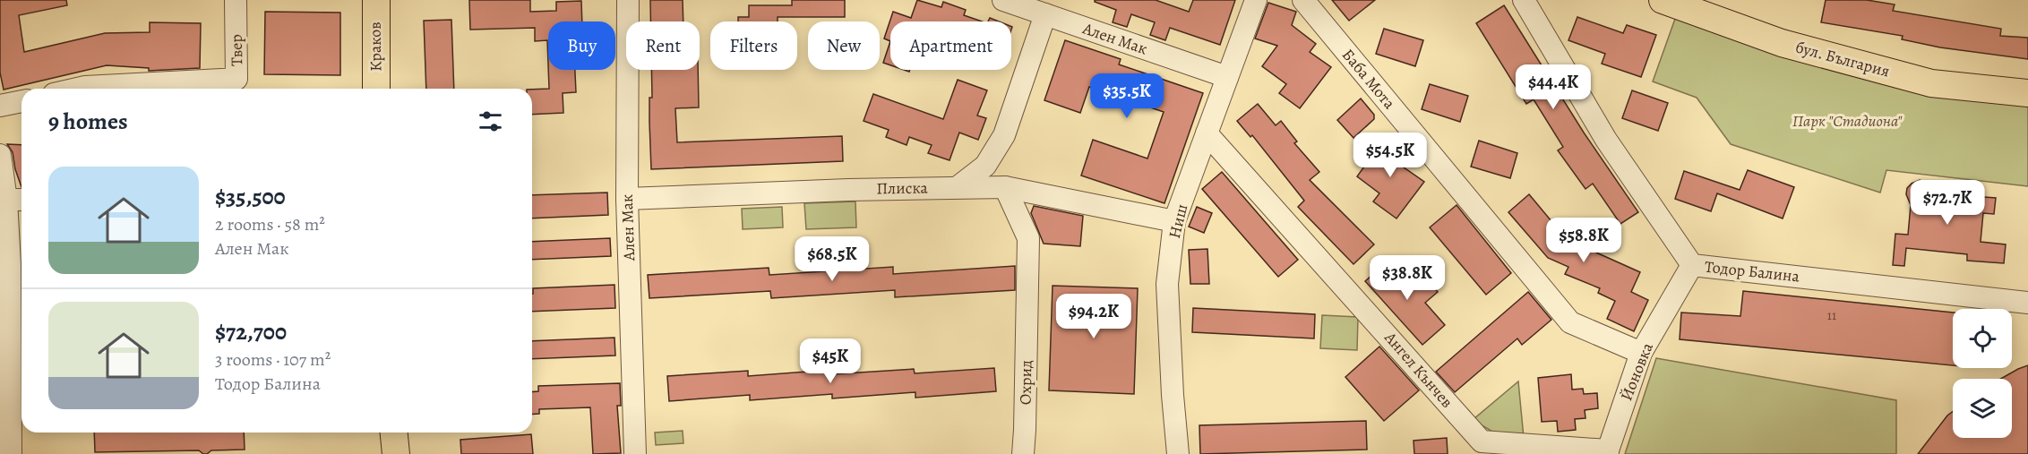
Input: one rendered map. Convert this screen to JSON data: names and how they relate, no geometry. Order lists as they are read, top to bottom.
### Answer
{
  "streets": {
    "main road": ["Краков", "бул. България"],
    "street": [
      "Ален Мак",
      "Твер",
      "Баба Мота",
      "Плиска",
      "Ниш",
      "Тодор Балина",
      "Ангел Кънчев",
      "Йоновка",
      "Охрид"
    ]
  },
  "crossings": [
    ["Ален Мак", "Плиска"],
    ["Ален Мак", "Ниш"],
    ["Баба Мота", "Йоновка"],
    ["Плиска", "Ниш"],
    ["Плиска", "Охрид"],
    ["Ниш", "Ангел Кънчев"],
    ["Тодор Балина", "Йоновка"],
    ["Ангел Кънчев", "Йоновка"]
  ],
  "parks": ["Парк \"Стадиона\""],
  "house_numbers": ["11"],
  "page": {
    "chip": [
      "Buy",
      "Rent",
      "Filters",
      "New",
      "Apartment"
    ],
    "price": [
      "$44.4K",
      "$35.5K",
      "$54.5K",
      "$72.7K",
      "$58.8K",
      "$68.5K",
      "$38.8K",
      "$94.2K",
      "$45K"
    ],
    "heading": "9 homes",
    "list": [
      {
        "name": "$35,500",
        "note": "2 rooms · 58 m² · Ален Мак"
      },
      {
        "name": "$72,700",
        "note": "3 rooms · 107 m² · Тодор Балина"
      }
    ]
  }
}
